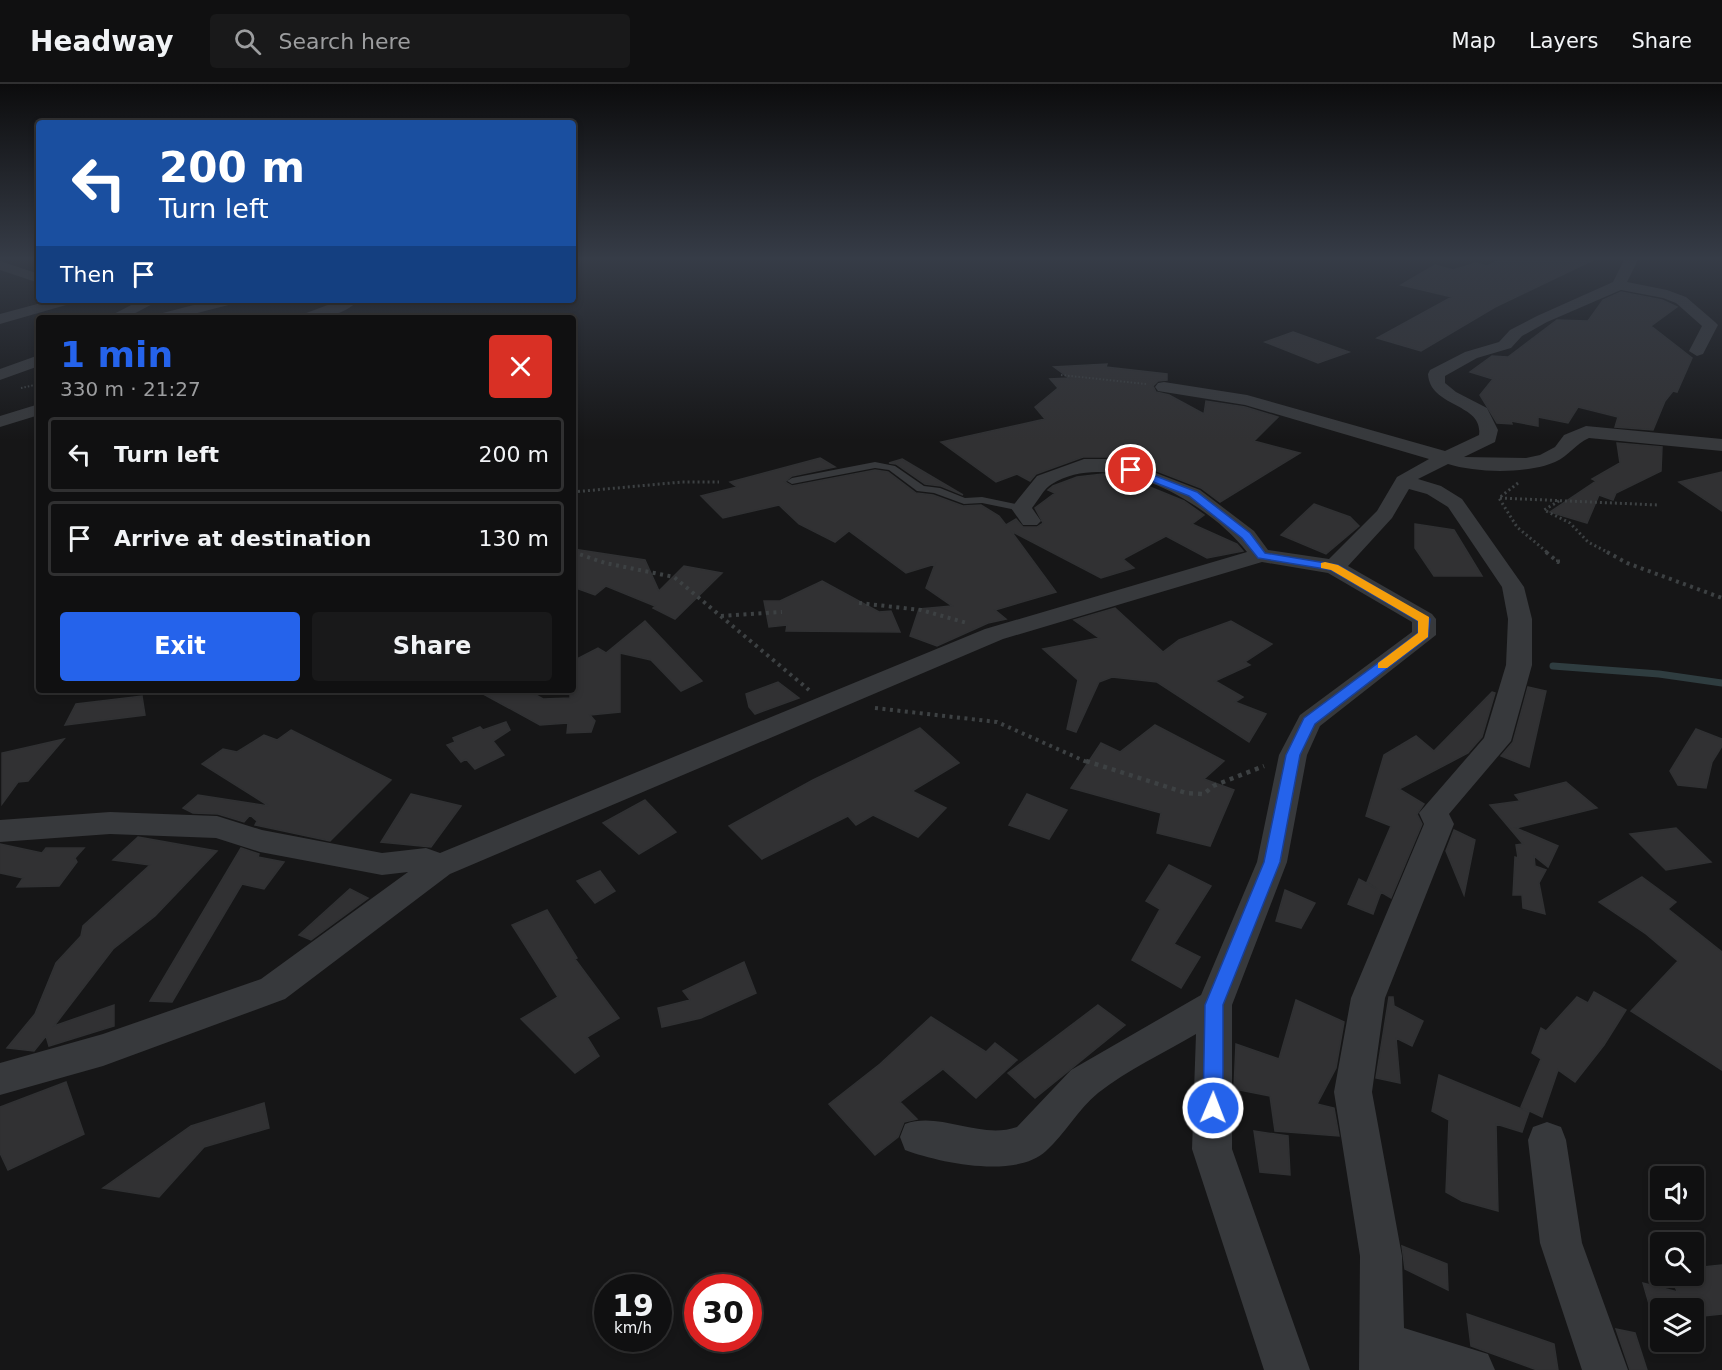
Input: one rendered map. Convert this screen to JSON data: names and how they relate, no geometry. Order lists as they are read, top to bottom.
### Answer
{
  "page": {
    "header": "Headway",
    "search": "Search here",
    "nav": ["Map", "Layers", "Share"],
    "turn": ["200 m", "Turn left"],
    "then": "Then",
    "heading": ["1 min", "330 m · 21:27"],
    "list": [
      {
        "name": "Turn left",
        "value": "200 m"
      },
      {
        "name": "Arrive at destination",
        "value": "130 m"
      }
    ],
    "buttons": ["Exit", "Share"],
    "speed": "19 km/h",
    "limit": "30"
  }
}
